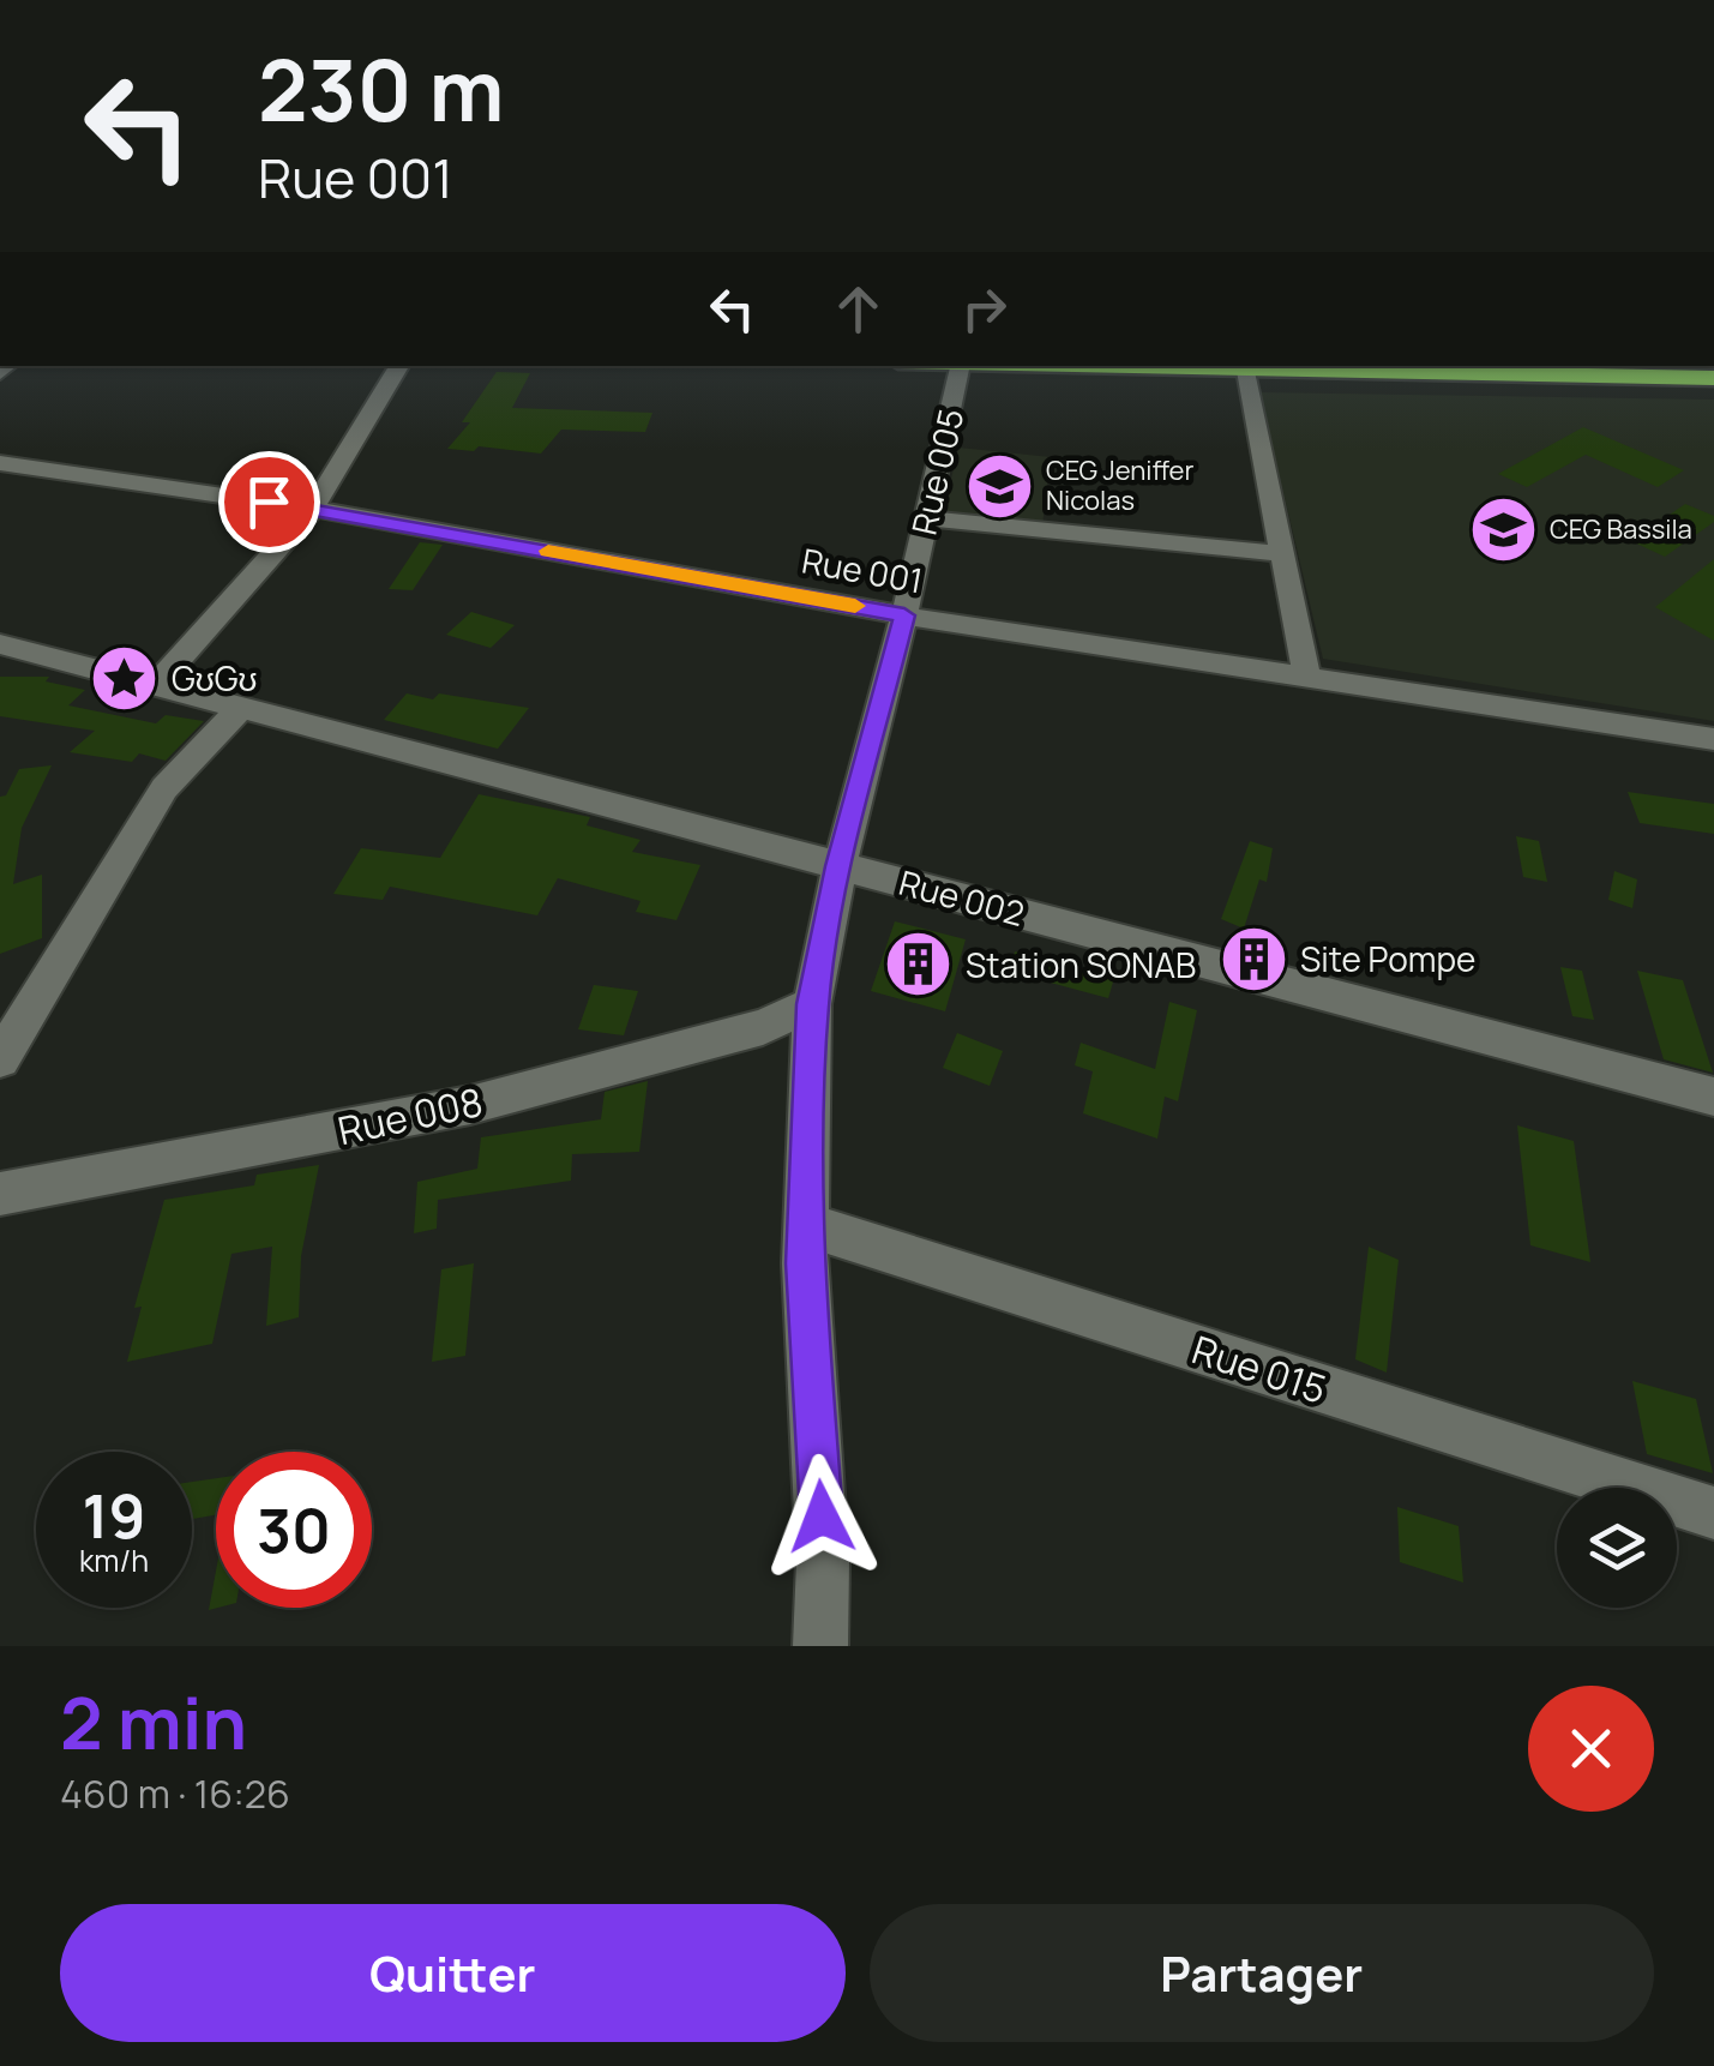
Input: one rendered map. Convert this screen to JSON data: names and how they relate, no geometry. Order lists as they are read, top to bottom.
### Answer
{
  "streets": {
    "street": [
      "Rue 005",
      "Rue 001",
      "Rue 002",
      "Rue 008",
      "Rue 015"
    ]
  },
  "crossings": [
    ["Rue 005", "Rue 001"],
    ["Rue 005", "Rue 002"],
    ["Rue 005", "Rue 008"],
    ["Rue 005", "Rue 015"]
  ],
  "places": {
    "school or university": ["CEG Jeniffer Nicolas", "CEG Bassila"],
    "place": ["GʊGʊ"],
    "building": ["Site Pompe", "Station SONAB"]
  },
  "page": {
    "turn": ["230 m", "Rue 001"],
    "speed": "19 km/h",
    "limit": "30",
    "heading": ["2 min", "460 m · 16:26"],
    "buttons": ["Quitter", "Partager"]
  }
}
